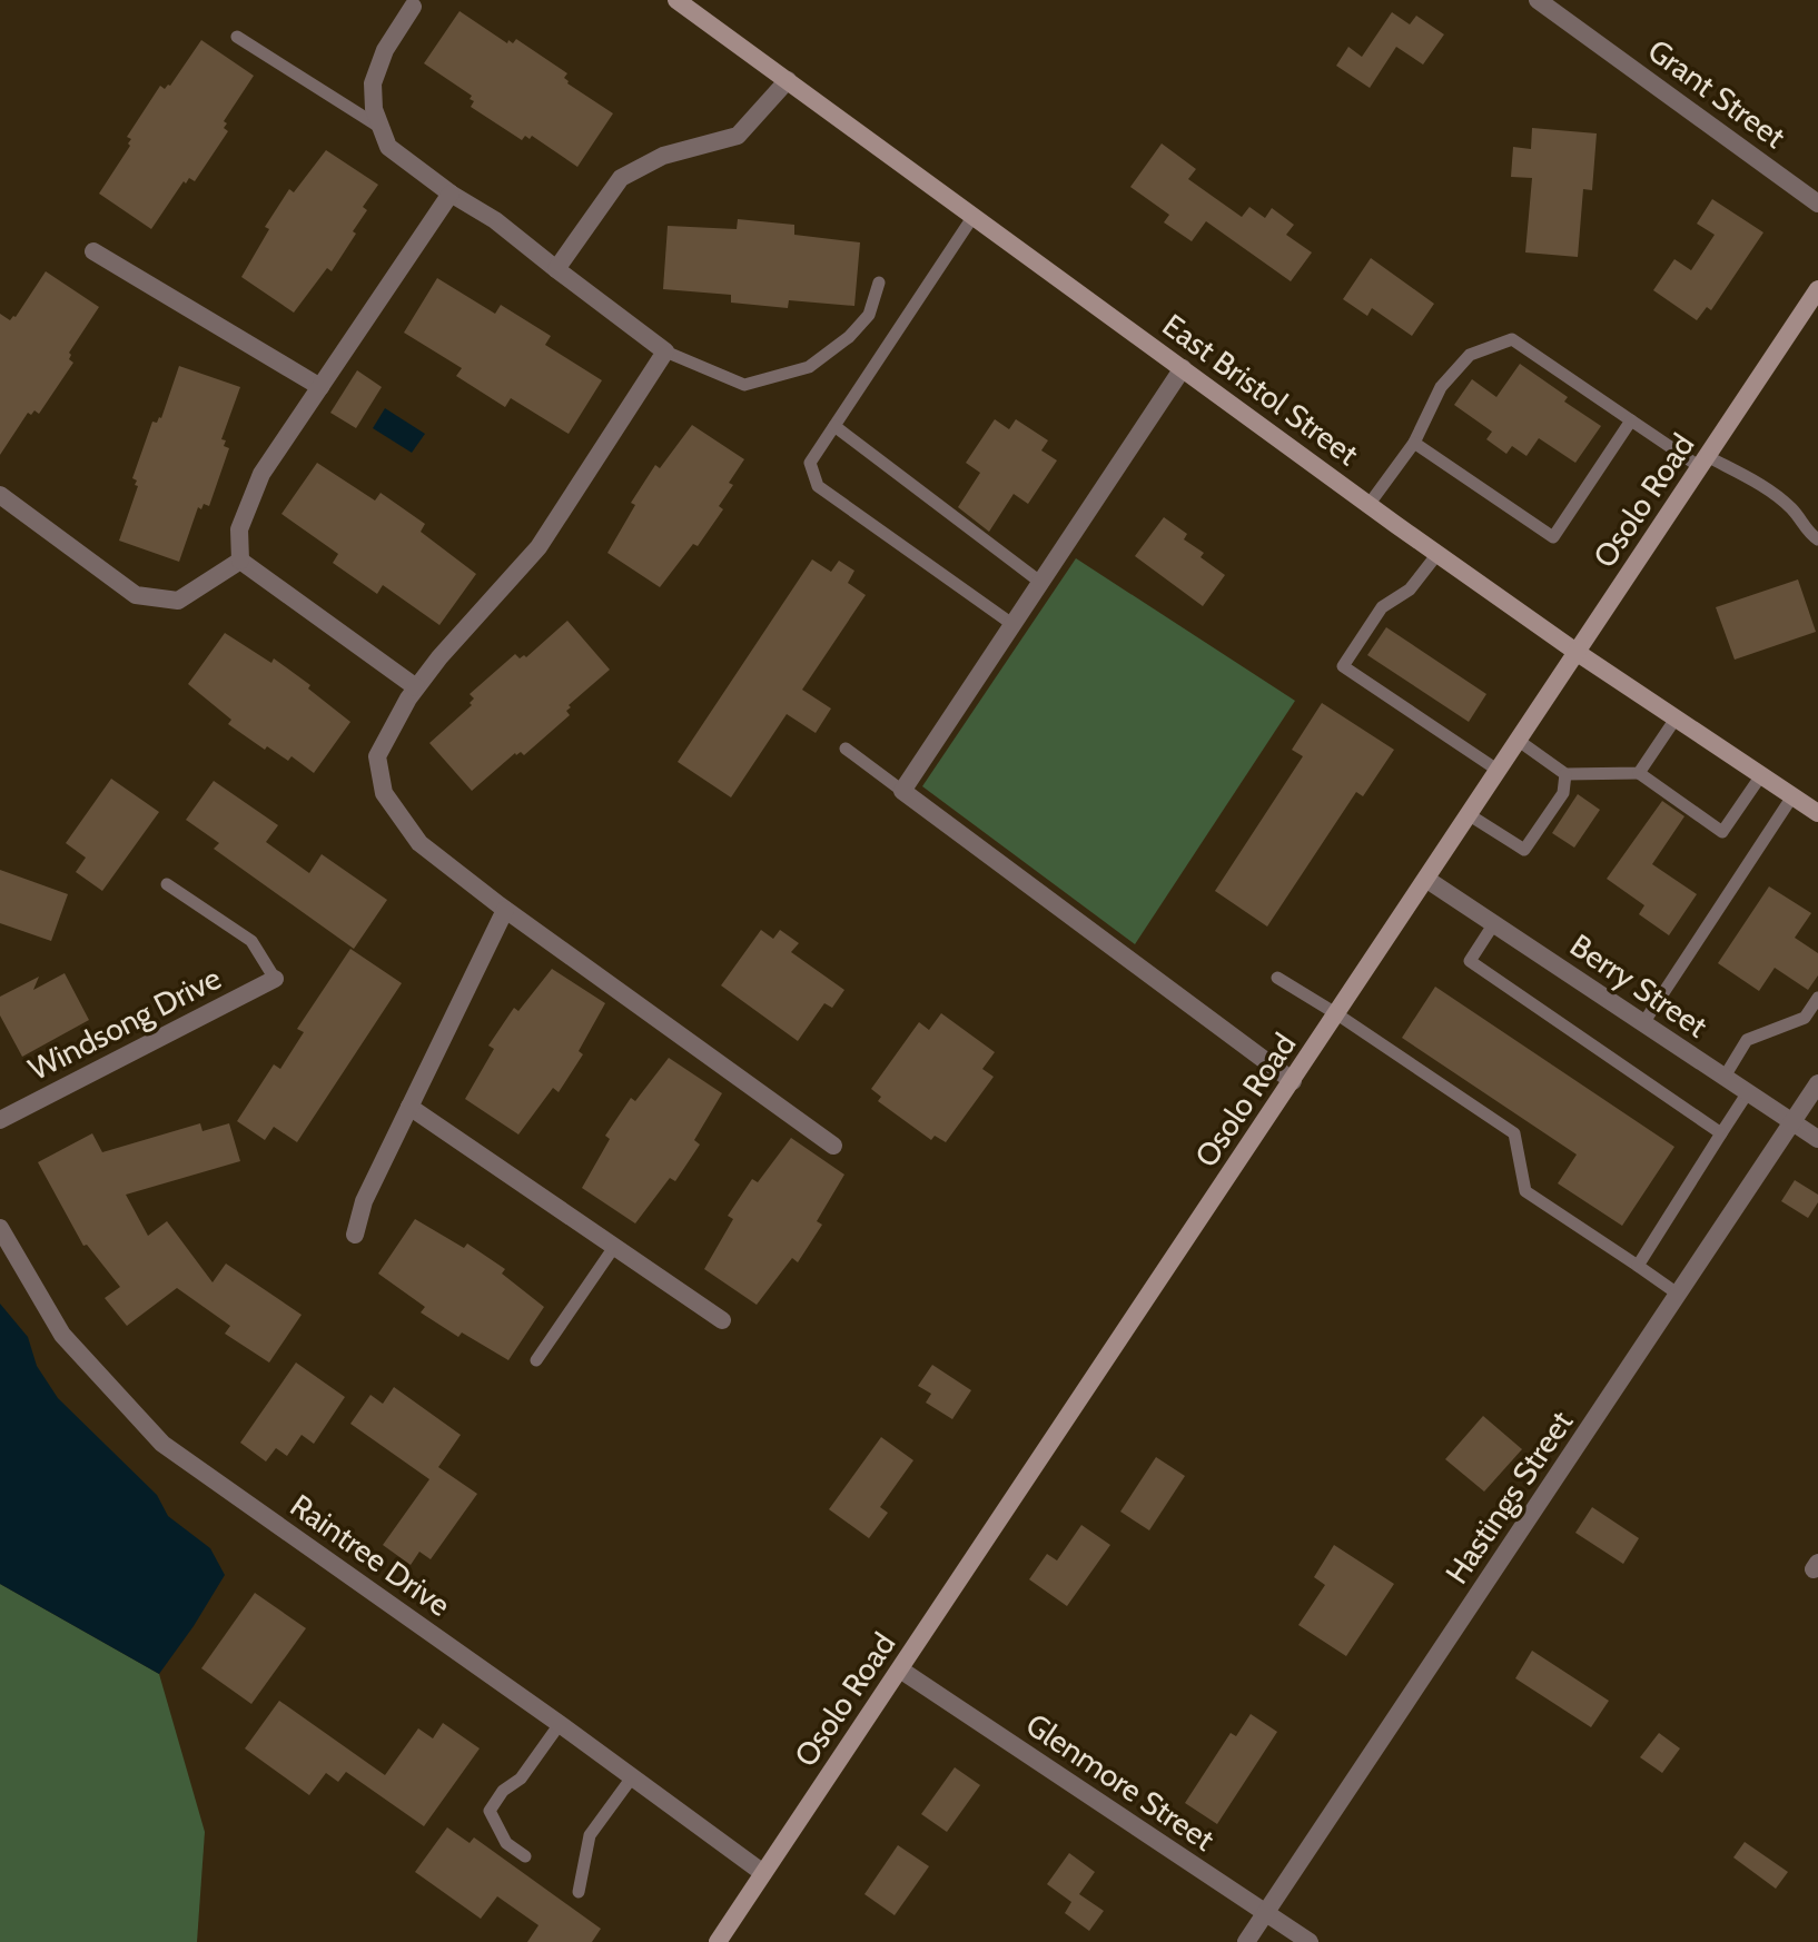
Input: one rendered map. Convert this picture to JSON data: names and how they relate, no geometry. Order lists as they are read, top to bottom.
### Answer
{
  "streets": {
    "street": [
      "Grant Street",
      "East Bristol Street",
      "Osolo Road",
      "Berry Street",
      "Windsong Drive",
      "Hastings Street",
      "Raintree Drive",
      "Glenmore Street"
    ]
  },
  "crossings": [
    ["East Bristol Street", "Osolo Road"],
    ["Osolo Road", "Berry Street"],
    ["Osolo Road", "Raintree Drive"],
    ["Osolo Road", "Glenmore Street"],
    ["Berry Street", "Hastings Street"],
    ["Hastings Street", "Glenmore Street"]
  ]
}
